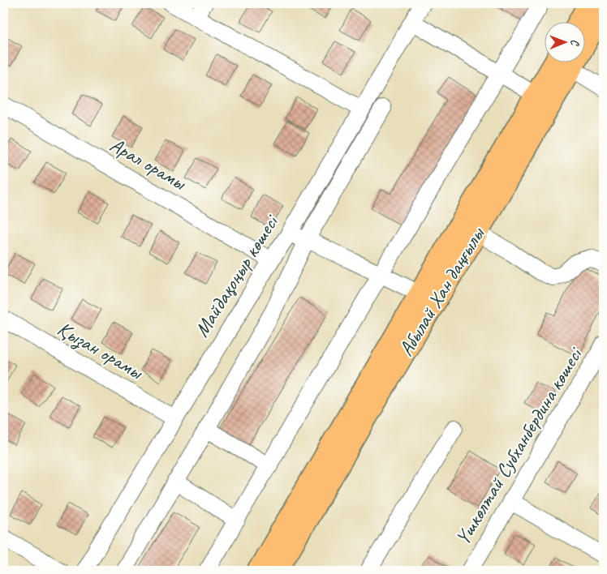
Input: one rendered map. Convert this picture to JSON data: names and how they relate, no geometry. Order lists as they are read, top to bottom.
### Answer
{
  "streets": {
    "main road": ["Абылай Хан даңғылы"],
    "street": [
      "Арал орамы",
      "Майдақоңыр көшесі",
      "Қызан орамы",
      "Үшкөлтай Субханбердина көшесі"
    ]
  },
  "crossings": [
    ["Арал орамы", "Майдақоңыр көшесі"],
    ["Майдақоңыр көшесі", "Қызан орамы"]
  ],
  "north": "right"
}
